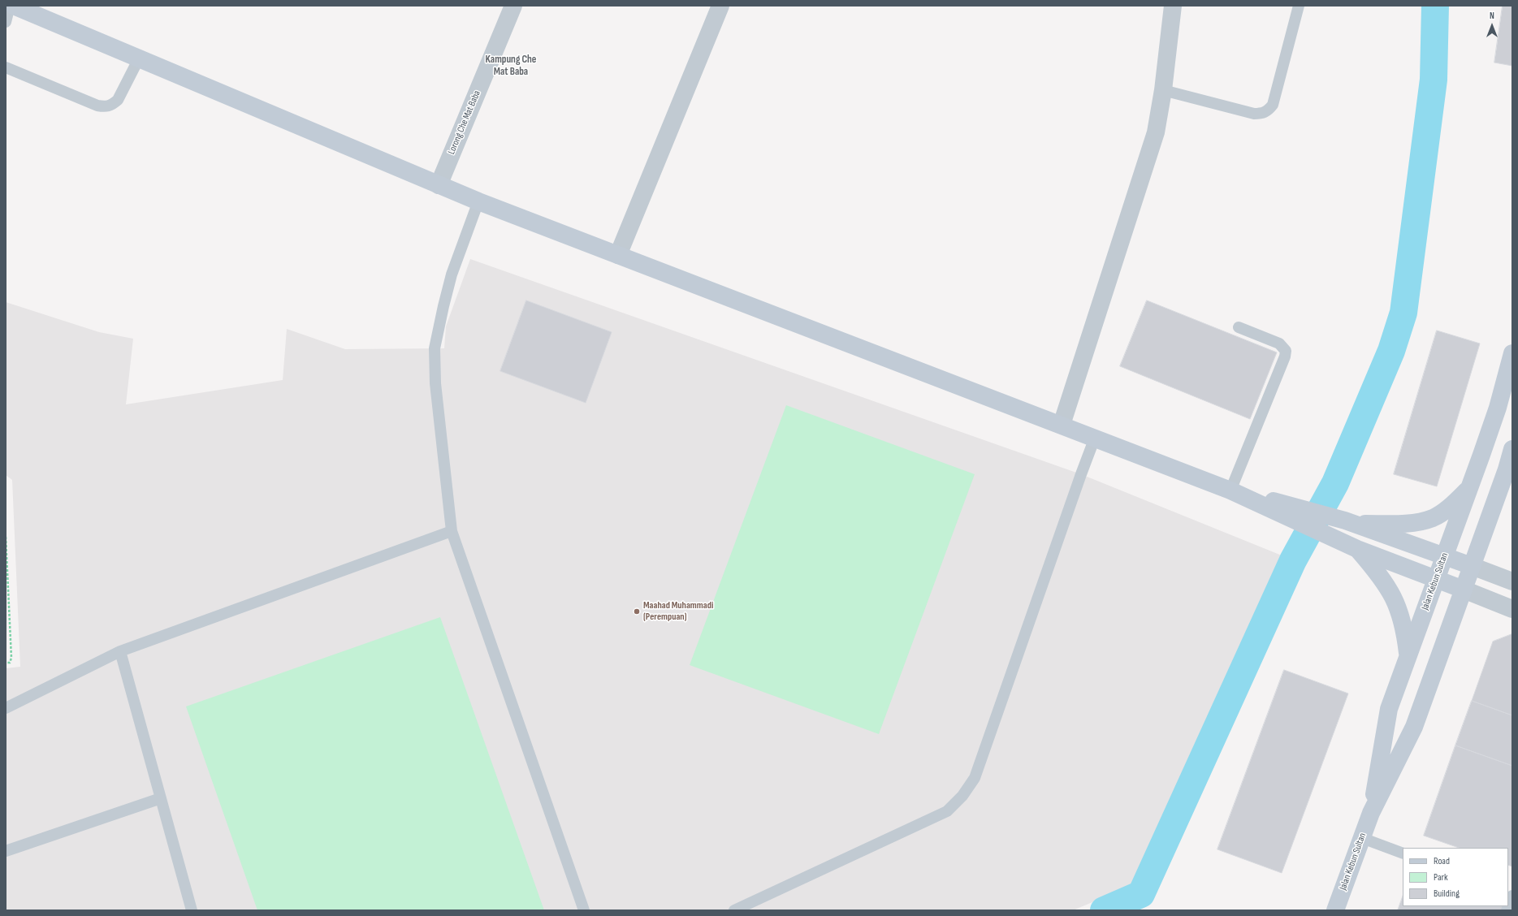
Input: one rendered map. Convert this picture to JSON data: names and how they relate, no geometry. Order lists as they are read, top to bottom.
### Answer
{
  "streets": {
    "main road": ["Jalan Kebun Sultan"],
    "street": ["Lorong Che Mat Baba"]
  },
  "districts": ["Kampung Che Mat Baba"],
  "places": ["Maahad Muhammadi (Perempuan)"],
  "legend": ["Road", "Park", "Building"],
  "north": "top"
}
